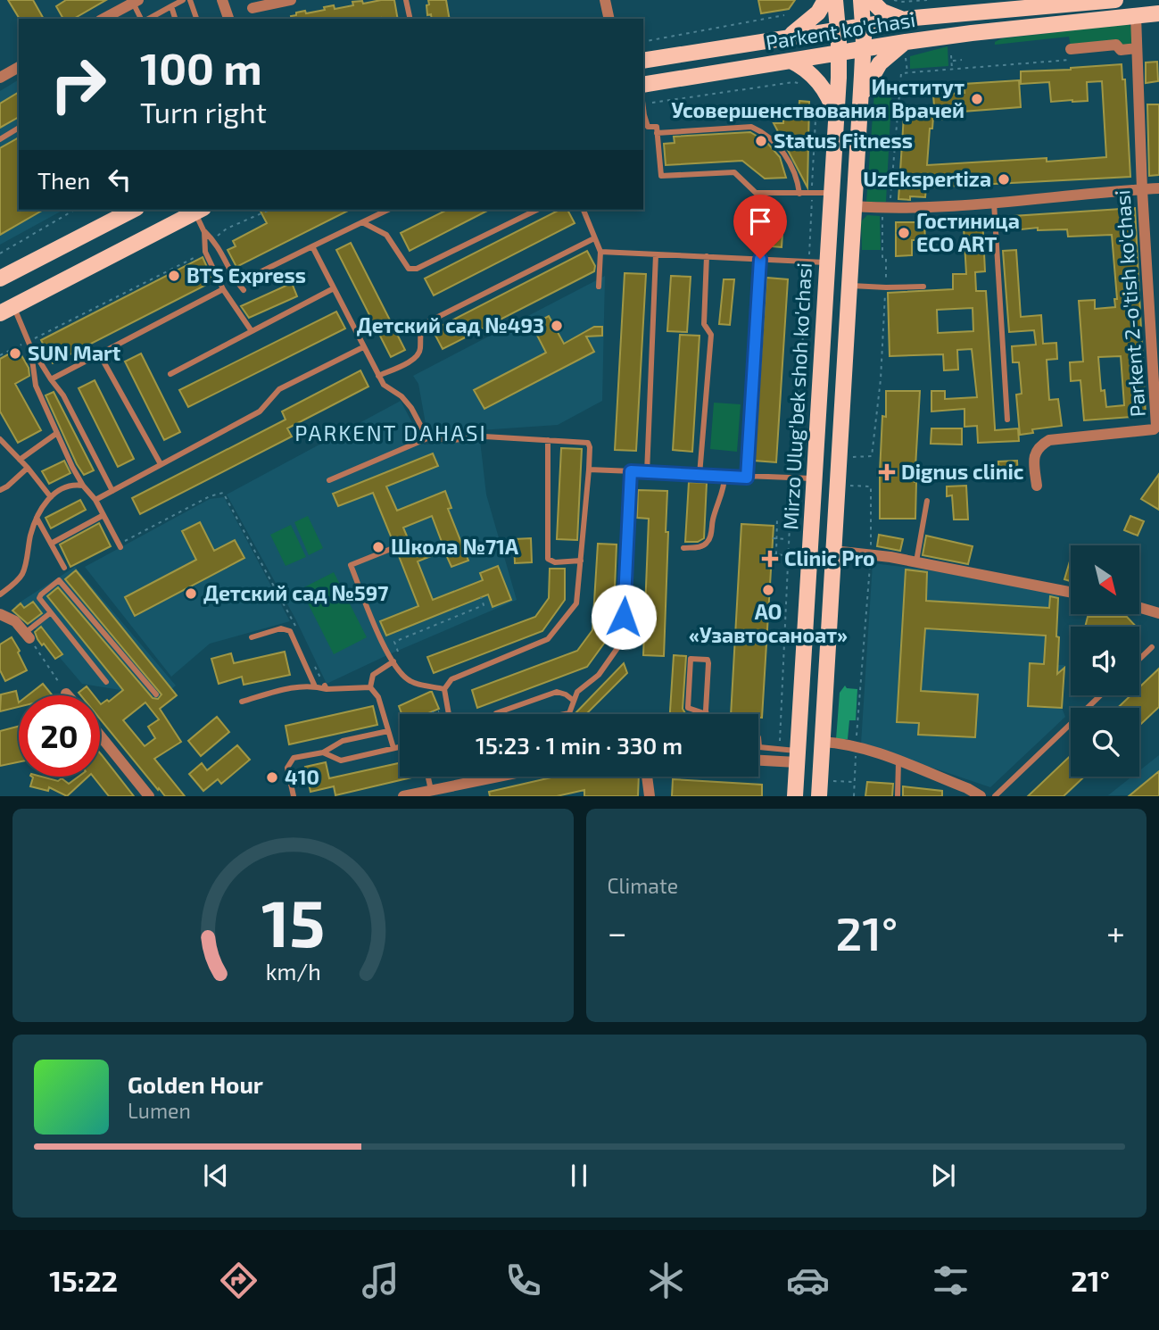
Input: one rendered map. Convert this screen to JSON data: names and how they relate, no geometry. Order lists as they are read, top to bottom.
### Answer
{
  "streets": {
    "main road": ["Parkent ko'chasi", "Mirzo Ulug'bek shoh ko'chasi"],
    "street": ["Parkent 2-o'tish ko'chasi"]
  },
  "crossings": [
    ["Parkent ko'chasi", "Parkent 2-o'tish ko'chasi"],
    ["Parkent ko'chasi", "Mirzo Ulug'bek shoh ko'chasi"]
  ],
  "districts": ["PARKENT DAHASI"],
  "places": {
    "other": [
      "Институт Усовершенствования Врачей",
      "Status Fitness",
      "UzEkspertiza",
      "Гостиница ECO ART",
      "BTS Express",
      "Детский сад №493",
      "SUN Mart",
      "Школа №71А",
      "АО «Узавтосаноат»",
      "Детский сад №597",
      "410"
    ],
    "health": ["Dignus clinic", "Clinic Pro"]
  },
  "north": "bottom right",
  "page": {
    "turn": ["100 m", "Turn right"],
    "then": "Then",
    "limit": "20",
    "trip": "15:23 · 1 min · 330 m",
    "tile": "Climate",
    "heat": ["−", "21°", "+"],
    "song": ["Golden Hour", "Lumen"],
    "tabs": ["15:22", "21°"],
    "gauge": ["15", "km/h"]
  }
}
